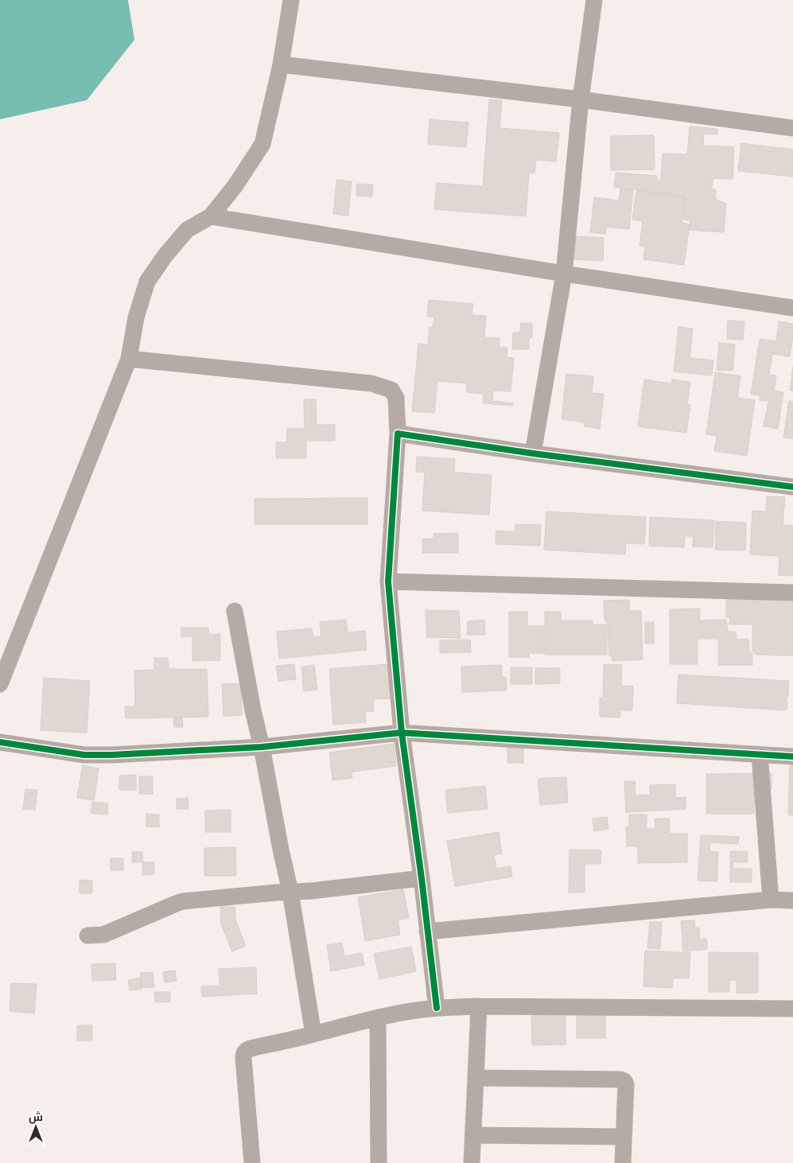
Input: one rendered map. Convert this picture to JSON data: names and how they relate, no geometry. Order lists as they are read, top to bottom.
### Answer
{
  "north": "top"
}
